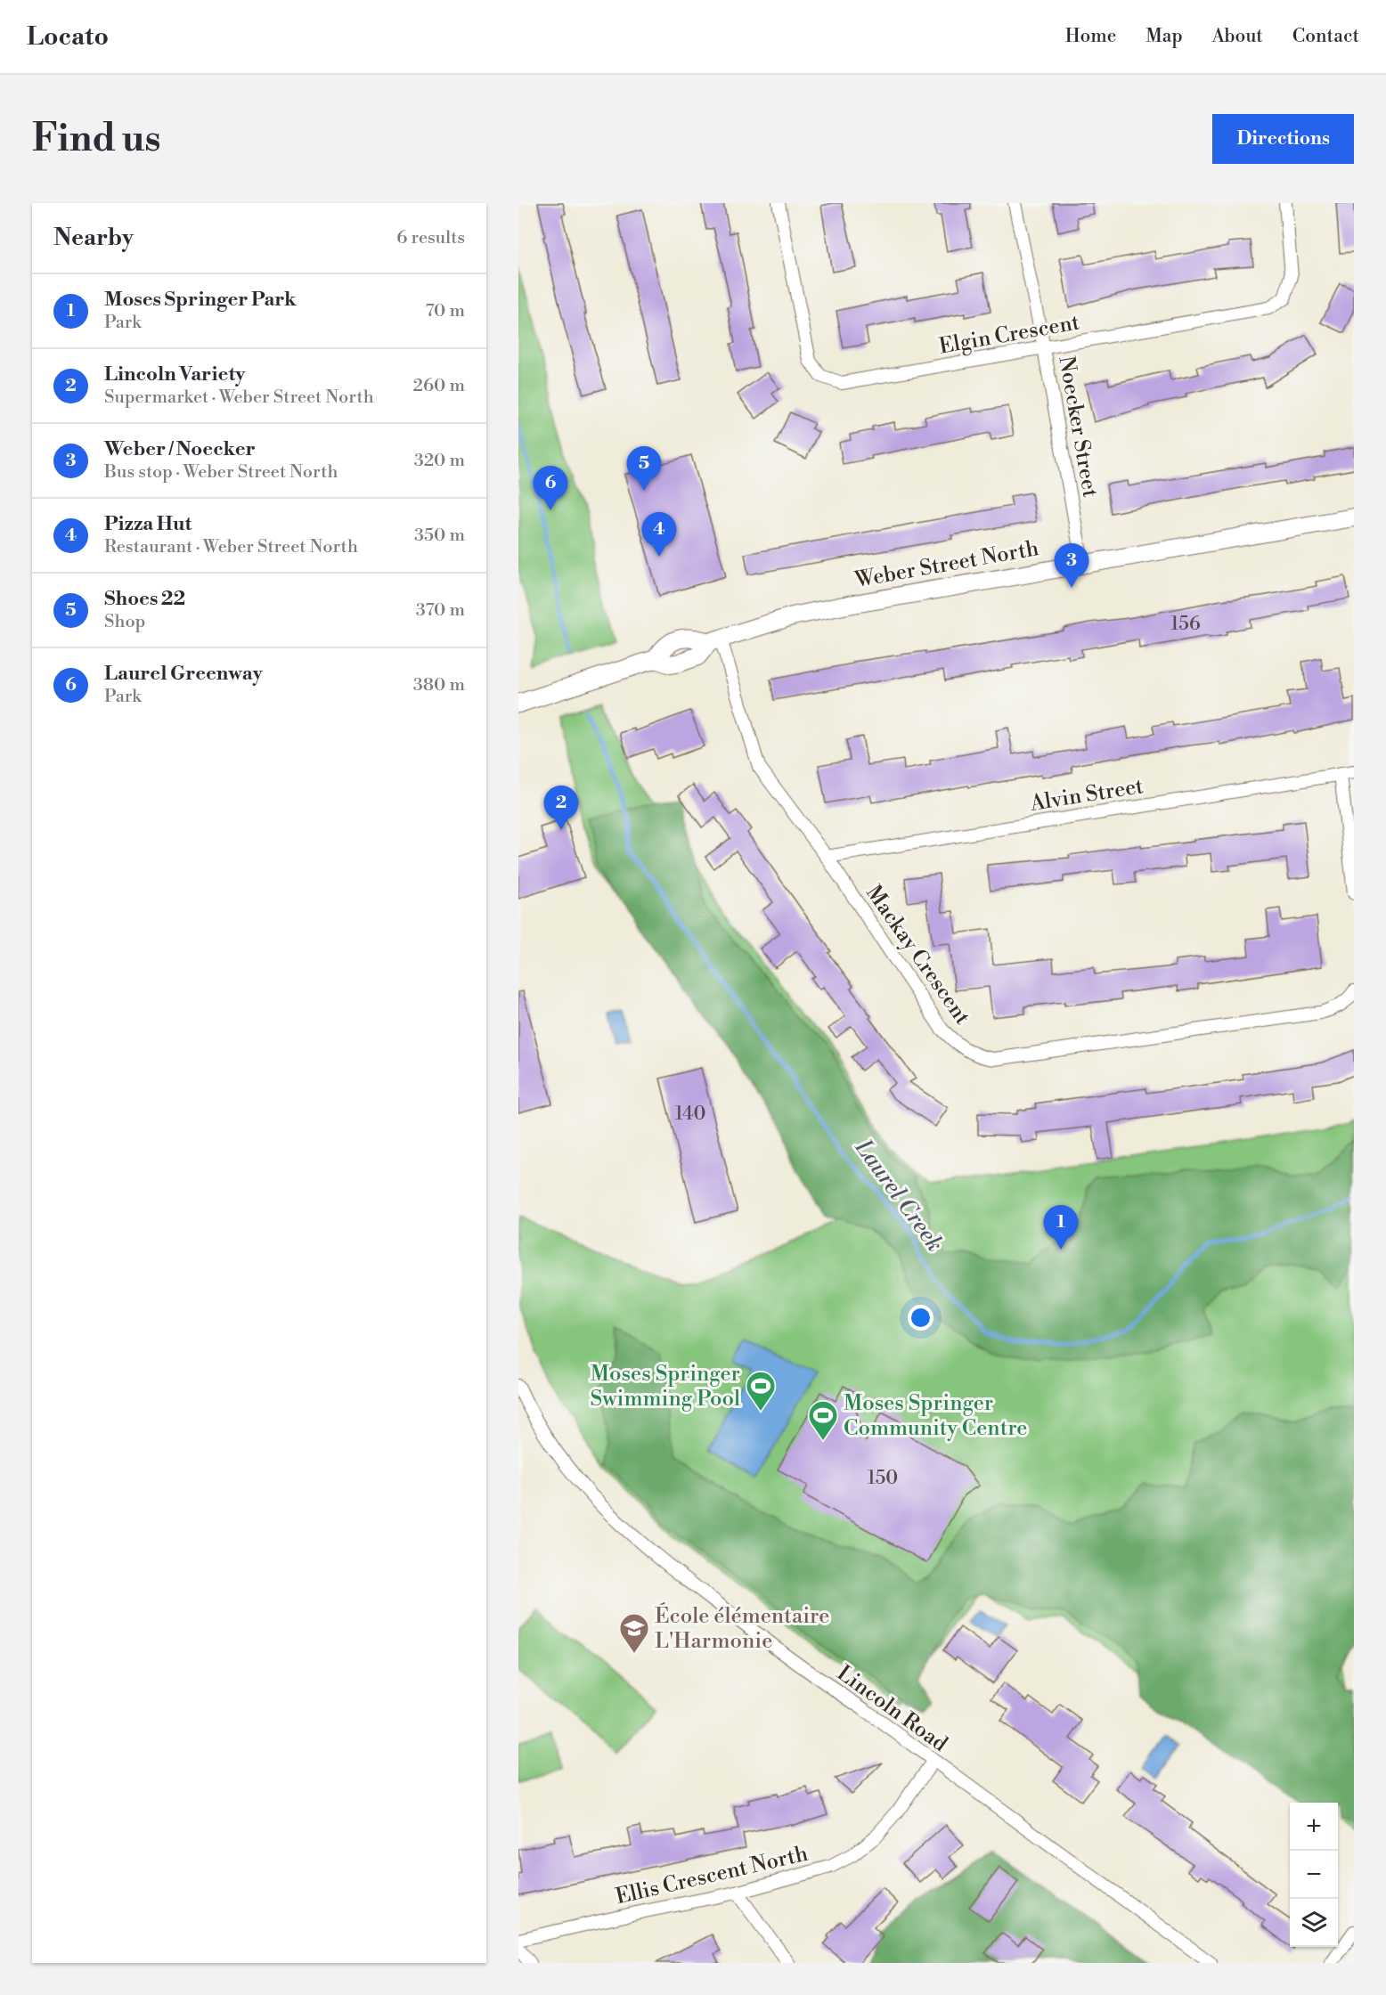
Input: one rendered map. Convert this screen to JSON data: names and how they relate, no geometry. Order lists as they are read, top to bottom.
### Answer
{
  "streets": {
    "main road": ["Weber Street North"],
    "street": [
      "Elgin Crescent",
      "Noecker Street",
      "Alvin Street",
      "Mackay Crescent",
      "Lincoln Road",
      "Ellis Crescent North"
    ]
  },
  "crossings": [
    ["Elgin Crescent", "Noecker Street"],
    ["Noecker Street", "Weber Street North"],
    ["Weber Street North", "Mackay Crescent"],
    ["Alvin Street", "Mackay Crescent"],
    ["Lincoln Road", "Ellis Crescent North"]
  ],
  "water": ["Laurel Creek"],
  "places": {
    "sports": ["Moses Springer Swimming Pool", "Moses Springer Community Centre"],
    "school or university": ["École élémentaire L'Harmonie"]
  },
  "house_numbers": ["156", "140", "150"],
  "page": {
    "header": "Locato",
    "nav": [
      "Home",
      "Map",
      "About",
      "Contact"
    ],
    "buttons": "Directions",
    "title": "Find us",
    "heading": ["Nearby", "6 results"],
    "list": [
      {
        "mark": "1",
        "name": "Moses Springer Park",
        "note": "Park",
        "value": "70 m"
      },
      {
        "mark": "2",
        "name": "Lincoln Variety",
        "note": "Supermarket · Weber Street North",
        "value": "260 m"
      },
      {
        "mark": "3",
        "name": "Weber / Noecker",
        "note": "Bus stop · Weber Street North",
        "value": "320 m"
      },
      {
        "mark": "4",
        "name": "Pizza Hut",
        "note": "Restaurant · Weber Street North",
        "value": "350 m"
      },
      {
        "mark": "5",
        "name": "Shoes 22",
        "note": "Shop",
        "value": "370 m"
      },
      {
        "mark": "6",
        "name": "Laurel Greenway",
        "note": "Park",
        "value": "380 m"
      }
    ],
    "pins": [
      "5",
      "6",
      "4",
      "3",
      "2",
      "1"
    ],
    "map_buttons": ["+", "−"]
  }
}
